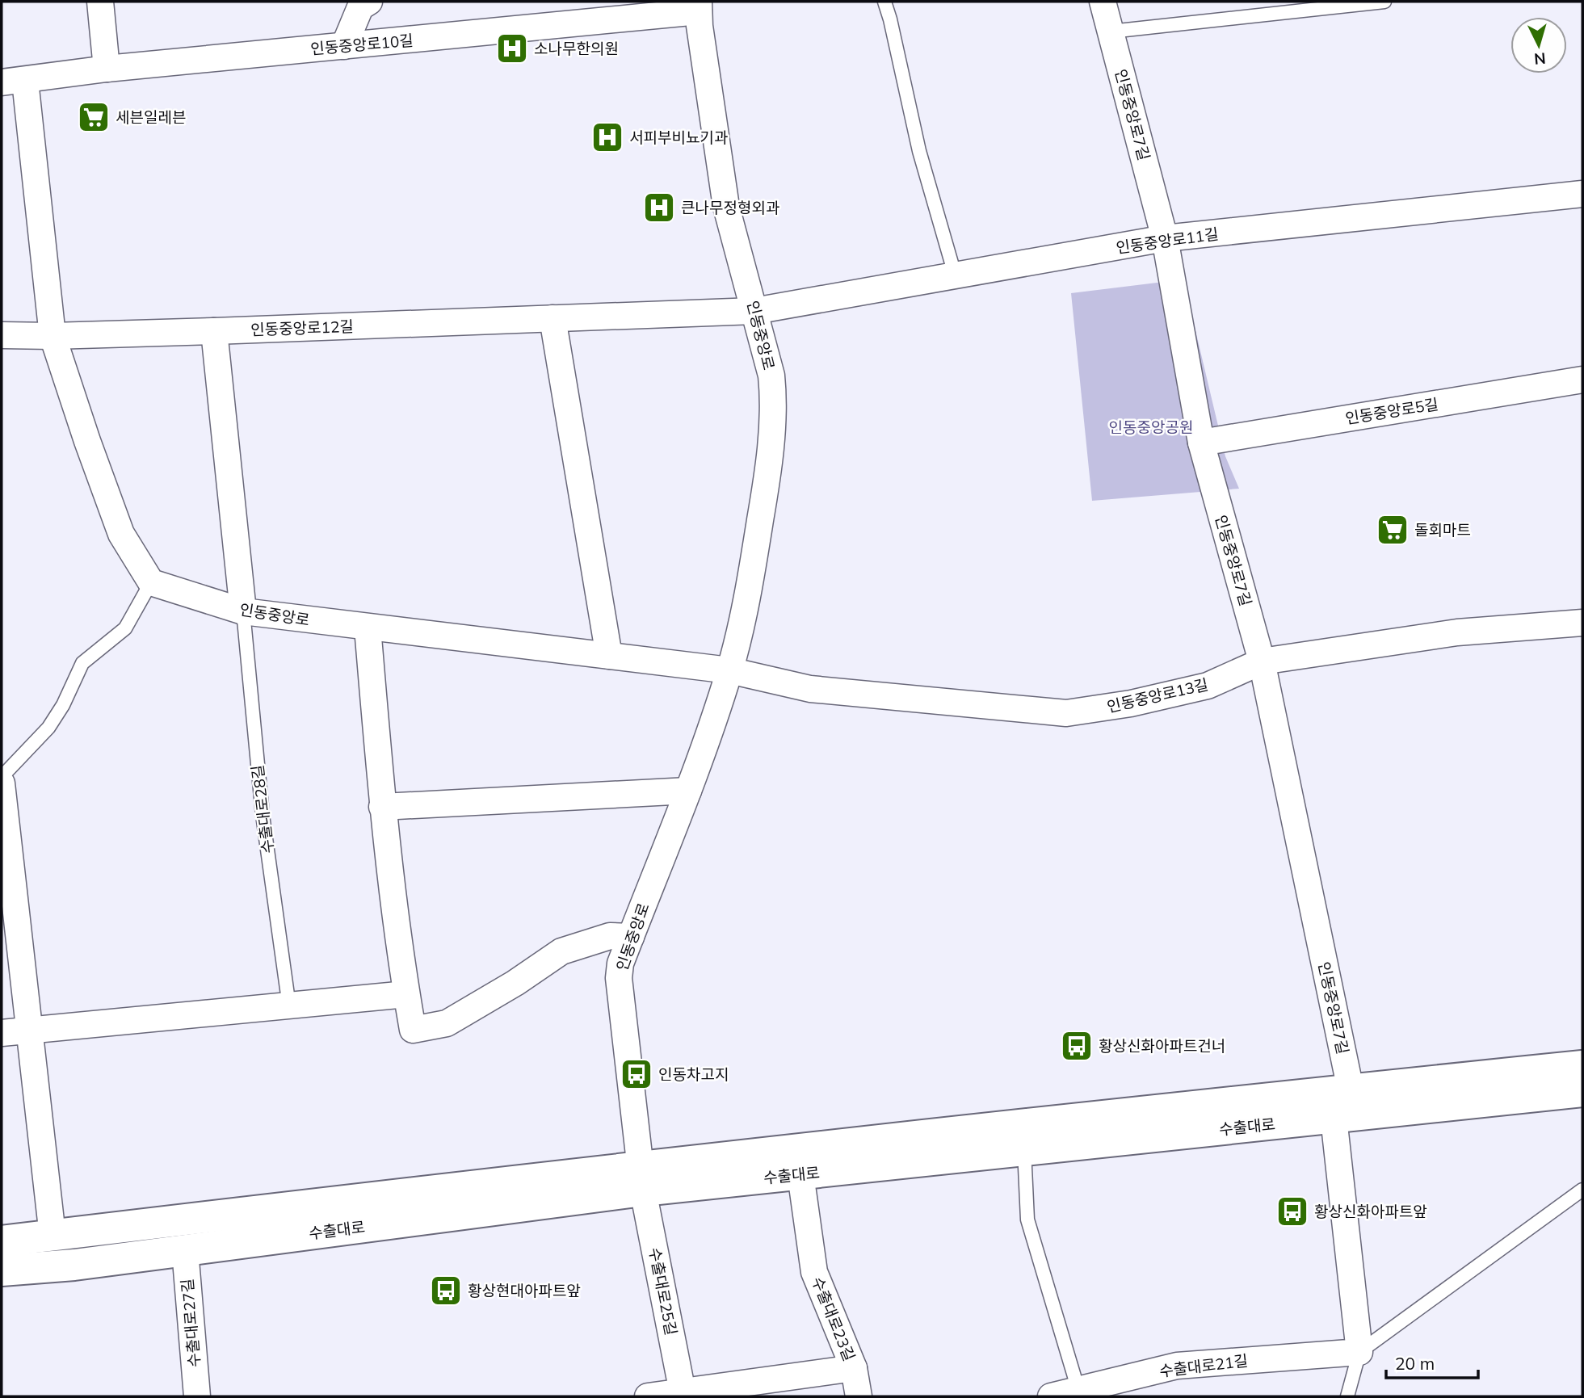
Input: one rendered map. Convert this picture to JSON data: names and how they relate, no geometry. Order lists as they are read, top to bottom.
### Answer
{
  "streets": {
    "street": [
      "인동중앙로10길",
      "인동중앙로7길",
      "인동중앙로11길",
      "인동중앙로12길",
      "인동중앙로",
      "인동중앙로5길",
      "인동중앙로13길",
      "수출대로",
      "수출대로25길",
      "수출대로23길",
      "수출대로27길",
      "수출대로21길"
    ],
    "lane": ["수출대로28길"]
  },
  "crossings": [
    ["인동중앙로10길", "인동중앙로12길"],
    ["인동중앙로10길", "인동중앙로"],
    ["인동중앙로7길", "인동중앙로11길"],
    ["인동중앙로7길", "인동중앙로5길"],
    ["인동중앙로7길", "인동중앙로13길"],
    ["인동중앙로7길", "수출대로"],
    ["인동중앙로11길", "인동중앙로12길"],
    ["인동중앙로11길", "인동중앙로"],
    ["인동중앙로12길", "인동중앙로"],
    ["인동중앙로", "인동중앙로13길"],
    ["인동중앙로", "수출대로28길"],
    ["인동중앙로", "수출대로"],
    ["인동중앙로", "수출대로25길"],
    ["수출대로", "수출대로25길"],
    ["수출대로", "수출대로23길"],
    ["수출대로", "수출대로27길"]
  ],
  "parks": ["인동중앙공원"],
  "places": {
    "hospital": ["소나무한의원", "서피부비뇨기과", "큰나무정형외과"],
    "supermarket": ["세븐일레븐", "돌회마트"],
    "bus stop": [
      "황상신화아파트건너",
      "인동차고지",
      "황상신화아파트앞",
      "황상현대아파트앞"
    ]
  },
  "scale_bar": "20 m",
  "north": "bottom"
}
